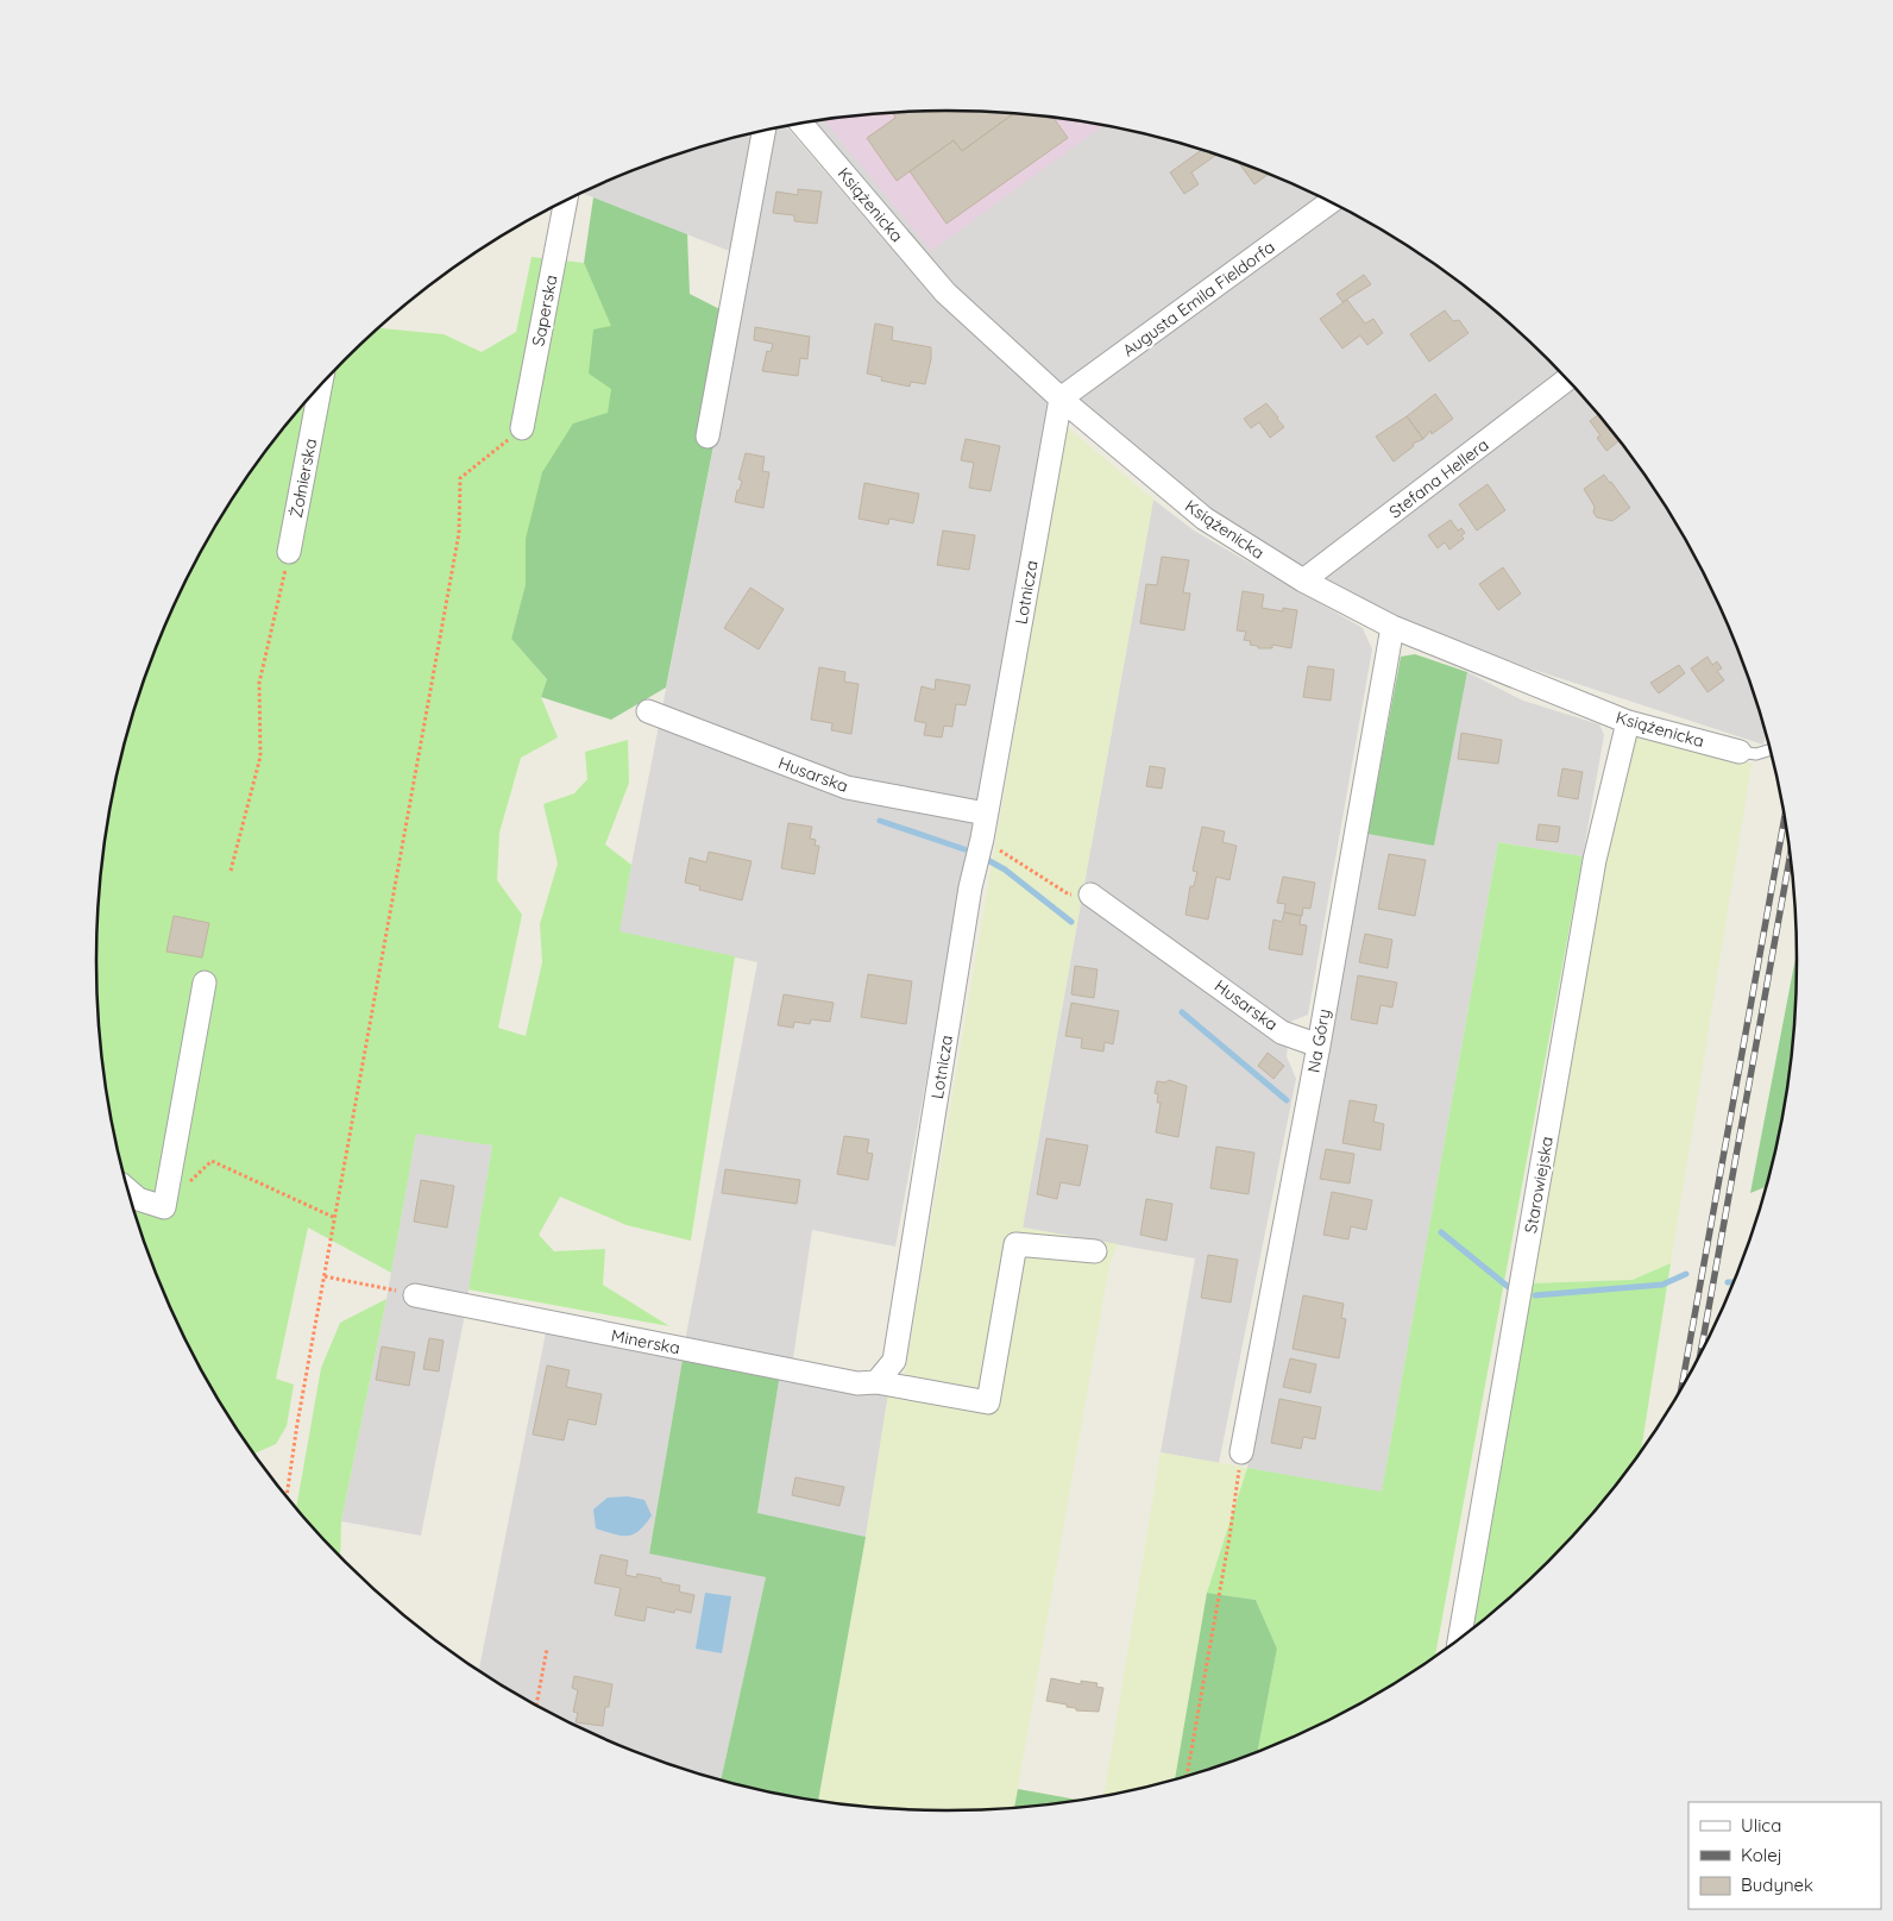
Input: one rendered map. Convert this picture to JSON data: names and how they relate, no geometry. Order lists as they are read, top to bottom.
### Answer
{
  "streets": {
    "street": [
      "Książenicka",
      "Augusta Emila Fieldorfa",
      "Saperska",
      "Żołnierska",
      "Stefana Hellera",
      "Lotnicza",
      "Husarska",
      "Na Góry",
      "Starowiejska",
      "Minerska"
    ]
  },
  "crossings": [
    ["Książenicka", "Augusta Emila Fieldorfa"],
    ["Książenicka", "Stefana Hellera"],
    ["Książenicka", "Lotnicza"],
    ["Książenicka", "Na Góry"],
    ["Książenicka", "Starowiejska"],
    ["Augusta Emila Fieldorfa", "Lotnicza"],
    ["Lotnicza", "Husarska"],
    ["Lotnicza", "Minerska"],
    ["Husarska", "Na Góry"]
  ],
  "legend": ["Ulica", "Kolej", "Budynek"]
}
